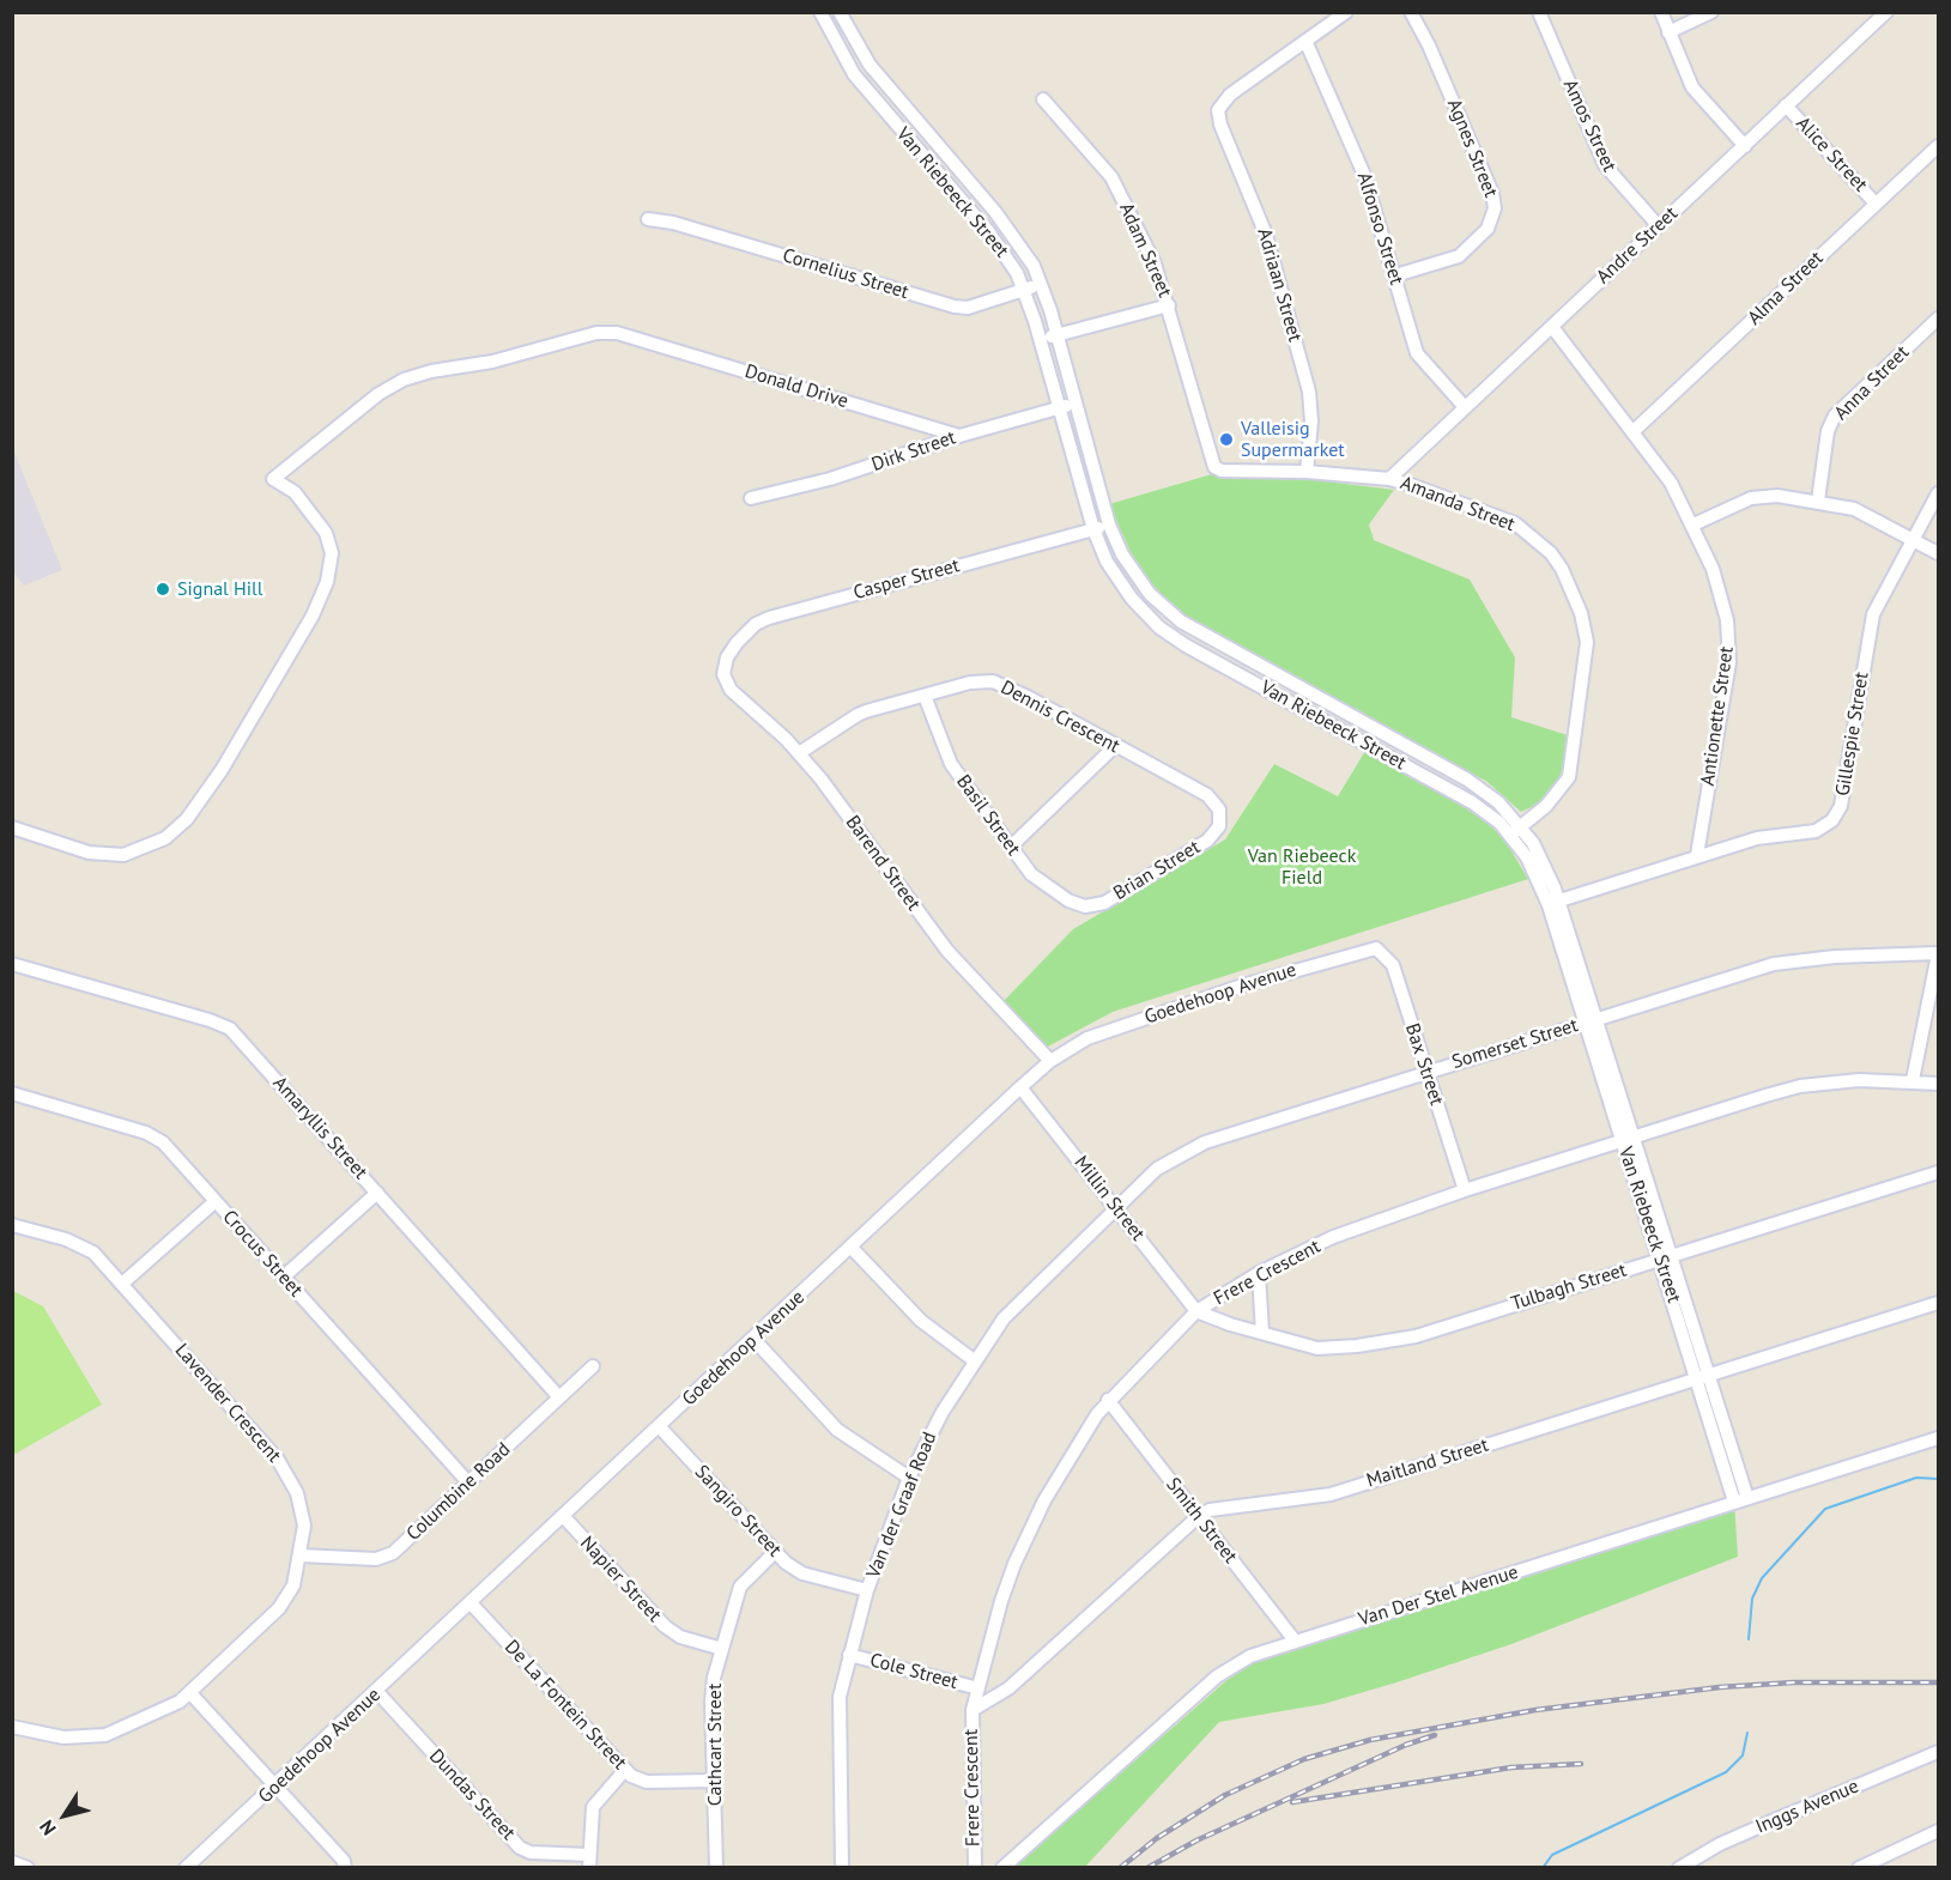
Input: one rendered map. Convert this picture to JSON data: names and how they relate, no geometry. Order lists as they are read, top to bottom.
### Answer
{
  "streets": {
    "street": [
      "Amos Street",
      "Agnes Street",
      "Alice Street",
      "Van Riebeeck Street",
      "Alfonso Street",
      "Andre Street",
      "Adam Street",
      "Cornelius Street",
      "Adriaan Street",
      "Alma Street",
      "Anna Street",
      "Donald Drive",
      "Dirk Street",
      "Amanda Street",
      "Casper Street",
      "Antionette Street",
      "Dennis Crescent",
      "Gillespie Street",
      "Basil Street",
      "Barend Street",
      "Brian Street",
      "Goedehoop Avenue",
      "Somerset Street",
      "Bax Street",
      "Amaryllis Street",
      "Millin Street",
      "Crocus Street",
      "Frere Crescent",
      "Tulbagh Street",
      "Lavender Crescent",
      "Maitland Street",
      "Columbine Road",
      "Van der Graaf Road",
      "Sangiro Street",
      "Smith Street",
      "Napier Street",
      "Van Der Stel Avenue",
      "Cole Street",
      "De La Fontein Street",
      "Cathcart Street",
      "Dundas Street",
      "Inggs Avenue"
    ]
  },
  "crossings": [
    ["Amos Street", "Andre Street"],
    ["Agnes Street", "Alfonso Street"],
    ["Alice Street", "Andre Street"],
    ["Alice Street", "Alma Street"],
    ["Van Riebeeck Street", "Cornelius Street"],
    ["Van Riebeeck Street", "Dirk Street"],
    ["Van Riebeeck Street", "Amanda Street"],
    ["Van Riebeeck Street", "Casper Street"],
    ["Van Riebeeck Street", "Gillespie Street"],
    ["Van Riebeeck Street", "Somerset Street"],
    ["Van Riebeeck Street", "Frere Crescent"],
    ["Van Riebeeck Street", "Tulbagh Street"],
    ["Van Riebeeck Street", "Maitland Street"],
    ["Van Riebeeck Street", "Van Der Stel Avenue"],
    ["Alfonso Street", "Andre Street"],
    ["Alfonso Street", "Adriaan Street"],
    ["Andre Street", "Amanda Street"],
    ["Andre Street", "Antionette Street"],
    ["Adam Street", "Amanda Street"],
    ["Adriaan Street", "Amanda Street"],
    ["Alma Street", "Antionette Street"],
    ["Donald Drive", "Dirk Street"],
    ["Casper Street", "Barend Street"],
    ["Antionette Street", "Gillespie Street"],
    ["Dennis Crescent", "Basil Street"],
    ["Dennis Crescent", "Barend Street"],
    ["Dennis Crescent", "Brian Street"],
    ["Basil Street", "Brian Street"],
    ["Barend Street", "Goedehoop Avenue"],
    ["Goedehoop Avenue", "Bax Street"],
    ["Goedehoop Avenue", "Millin Street"],
    ["Goedehoop Avenue", "Sangiro Street"],
    ["Goedehoop Avenue", "Napier Street"],
    ["Goedehoop Avenue", "De La Fontein Street"],
    ["Goedehoop Avenue", "Dundas Street"],
    ["Somerset Street", "Bax Street"],
    ["Somerset Street", "Millin Street"],
    ["Somerset Street", "Van der Graaf Road"],
    ["Bax Street", "Frere Crescent"],
    ["Amaryllis Street", "Columbine Road"],
    ["Millin Street", "Frere Crescent"],
    ["Millin Street", "Tulbagh Street"],
    ["Millin Street", "Van der Graaf Road"],
    ["Crocus Street", "Columbine Road"],
    ["Frere Crescent", "Tulbagh Street"],
    ["Frere Crescent", "Maitland Street"],
    ["Frere Crescent", "Smith Street"],
    ["Frere Crescent", "Cole Street"],
    ["Lavender Crescent", "Columbine Road"],
    ["Maitland Street", "Smith Street"],
    ["Van der Graaf Road", "Sangiro Street"],
    ["Van der Graaf Road", "Cole Street"],
    ["Sangiro Street", "Cathcart Street"],
    ["Smith Street", "Van Der Stel Avenue"],
    ["Napier Street", "Cathcart Street"],
    ["De La Fontein Street", "Cathcart Street"]
  ],
  "parks": ["Van Riebeeck Field"],
  "places": ["Valleisig Supermarket", "Signal Hill"],
  "north": "bottom left"
}
